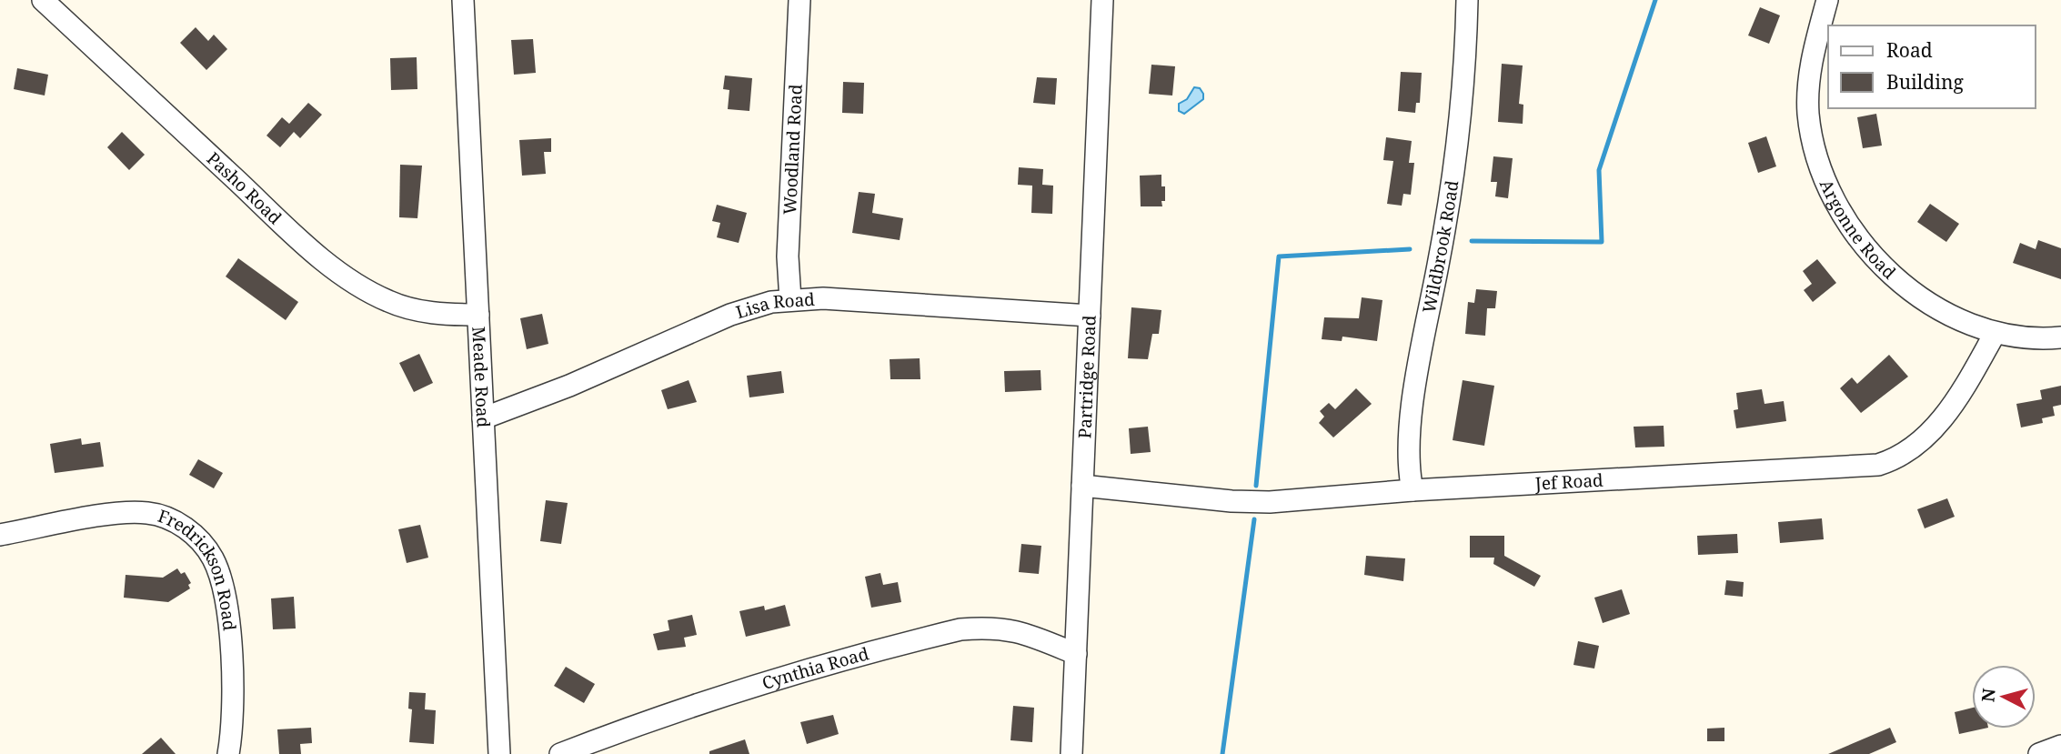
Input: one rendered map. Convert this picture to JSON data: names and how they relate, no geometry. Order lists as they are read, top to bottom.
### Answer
{
  "streets": {
    "street": [
      "Woodland Road",
      "Pasho Road",
      "Argonne Road",
      "Wildbrook Road",
      "Lisa Road",
      "Meade Road",
      "Partridge Road",
      "Jef Road",
      "Fredrickson Road",
      "Cynthia Road"
    ]
  },
  "crossings": [
    ["Woodland Road", "Lisa Road"],
    ["Pasho Road", "Meade Road"],
    ["Argonne Road", "Jef Road"],
    ["Wildbrook Road", "Jef Road"],
    ["Lisa Road", "Meade Road"],
    ["Lisa Road", "Partridge Road"],
    ["Partridge Road", "Jef Road"],
    ["Partridge Road", "Cynthia Road"]
  ],
  "legend": ["Road", "Building"],
  "north": "left"
}
